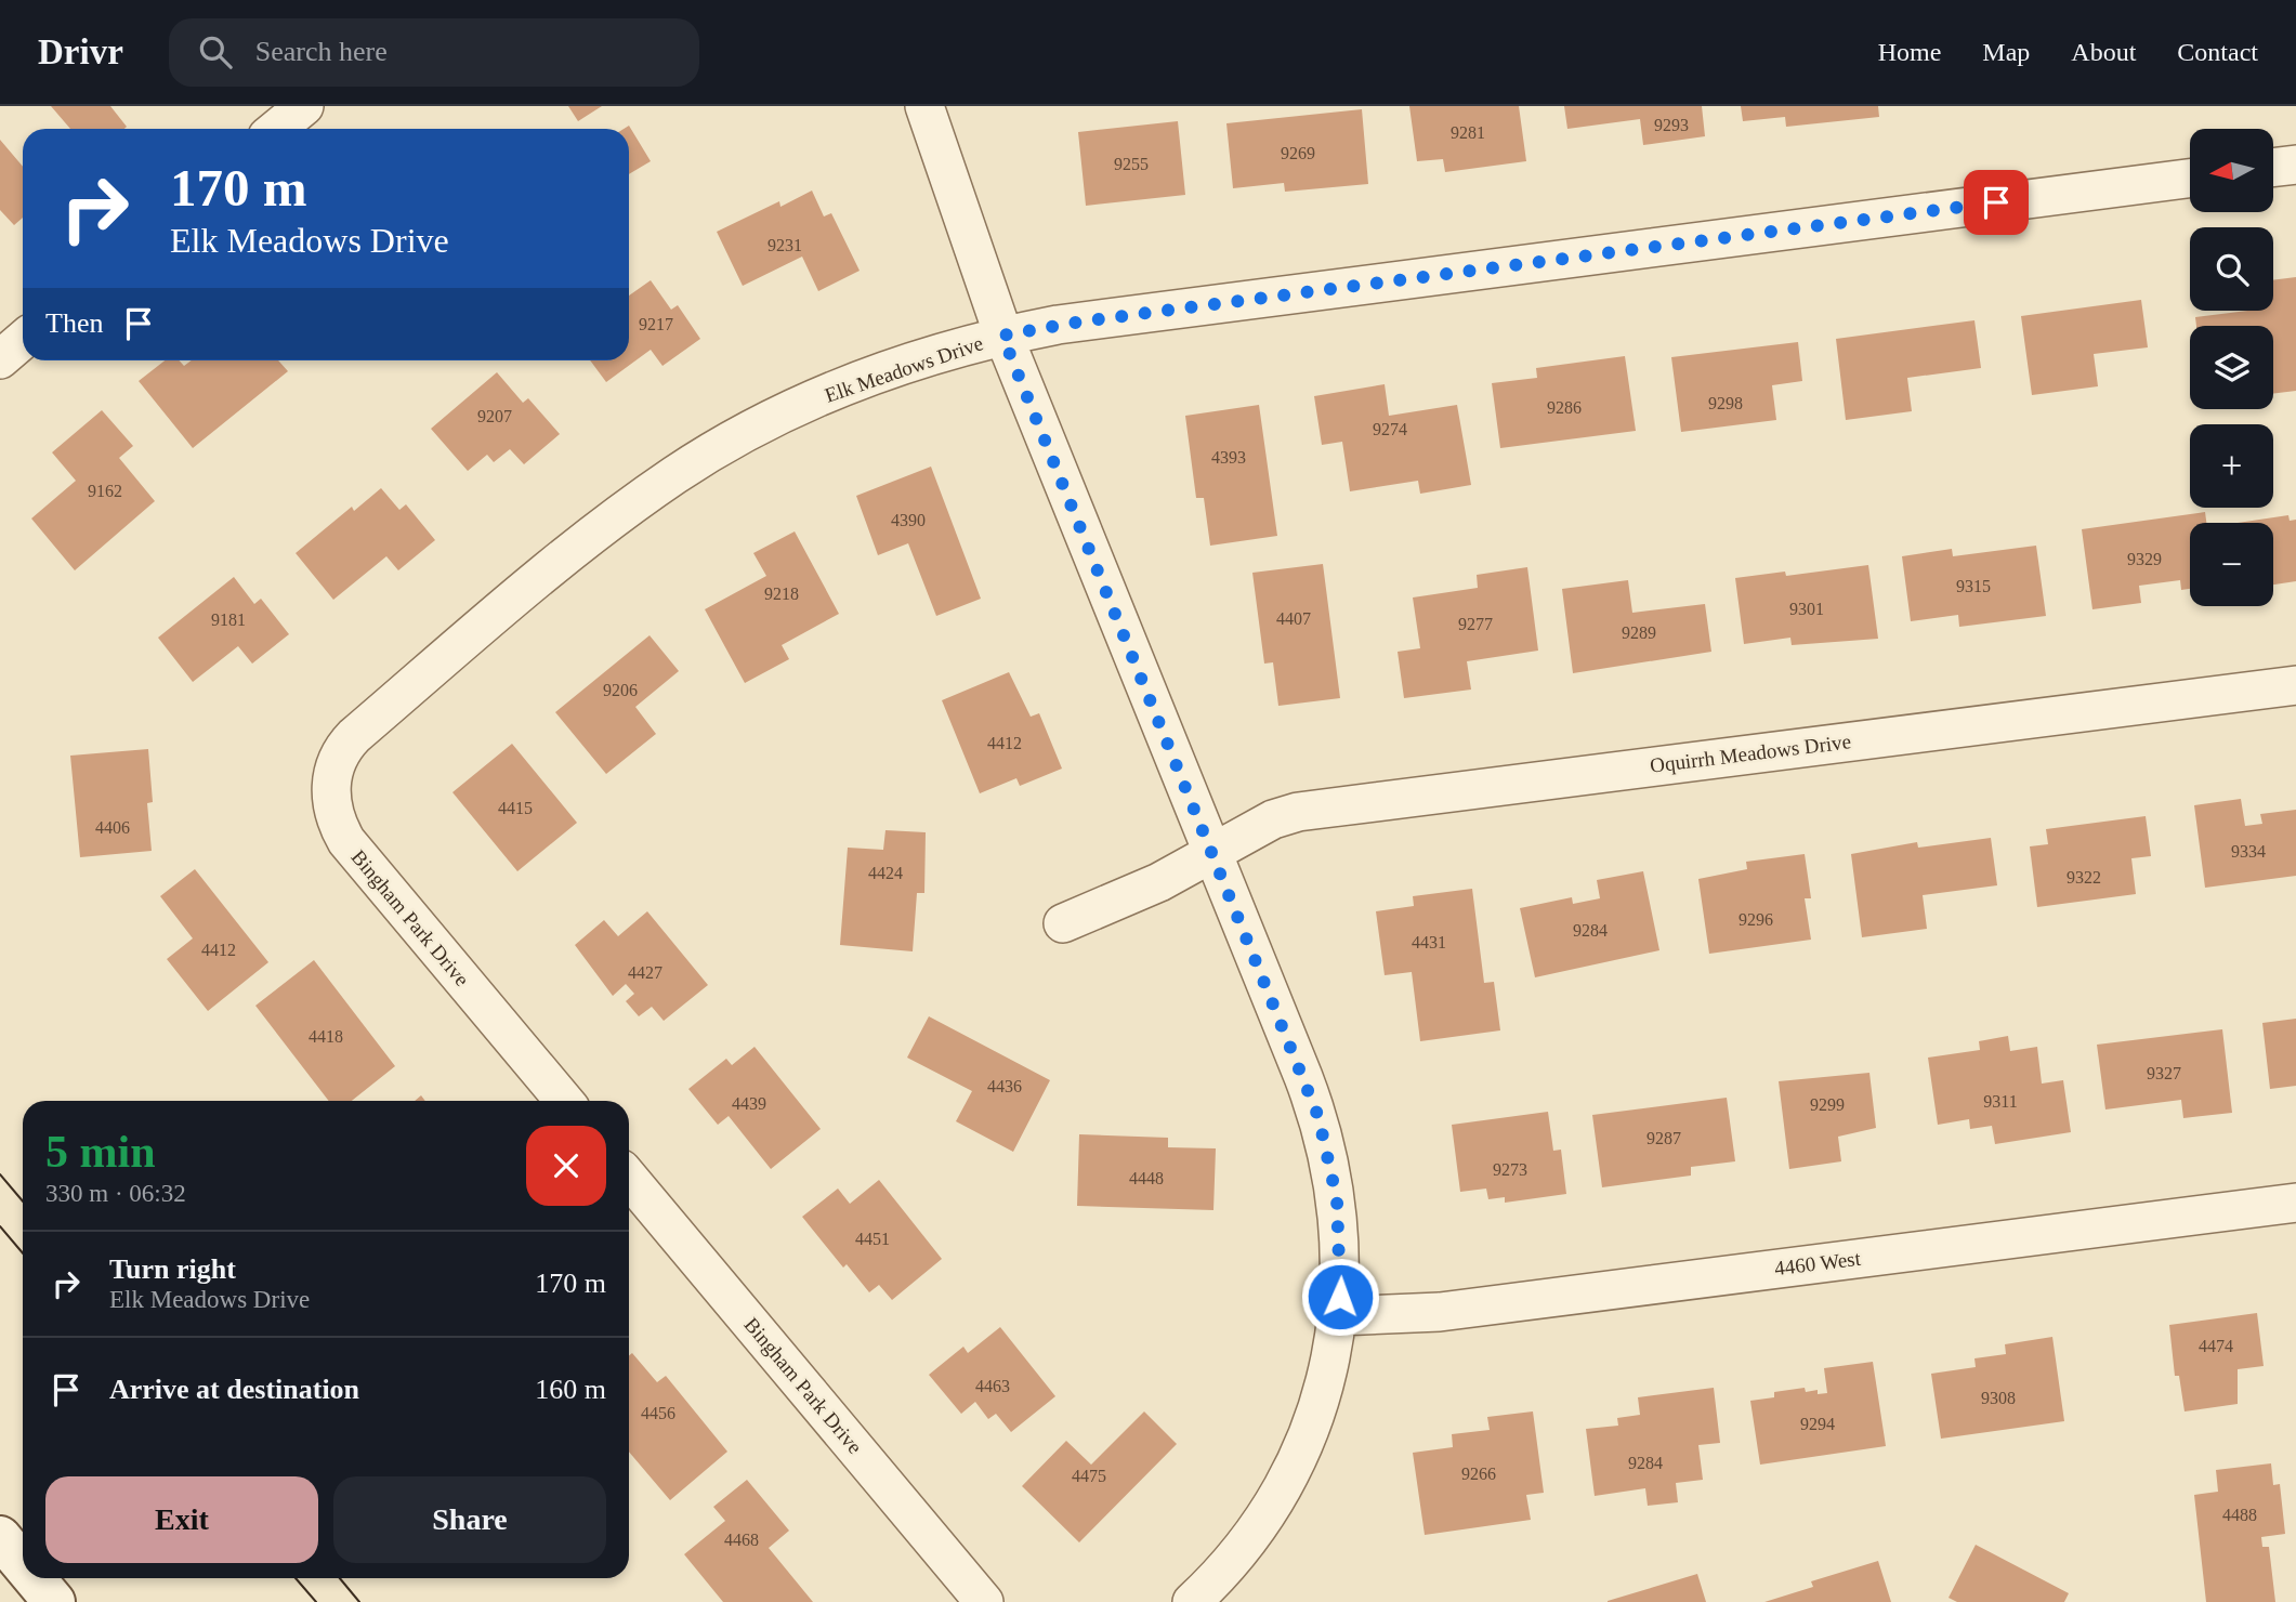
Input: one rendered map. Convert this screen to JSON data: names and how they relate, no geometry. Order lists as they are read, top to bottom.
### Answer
{
  "streets": {
    "street": [
      "Elk Meadows Drive",
      "Oquirrh Meadows Drive",
      "Bingham Park Drive",
      "4460 West"
    ]
  },
  "crossings": [
    ["Elk Meadows Drive", "Bingham Park Drive"]
  ],
  "house_numbers": [
    "9293",
    "9281",
    "9269",
    "9255",
    "9231",
    "9217",
    "9298",
    "9286",
    "9207",
    "9274",
    "4393",
    "9162",
    "4390",
    "9329",
    "9315",
    "9218",
    "9301",
    "4407",
    "9181",
    "9277",
    "9289",
    "9206",
    "4412",
    "4415",
    "4406",
    "9334",
    "4424",
    "9322",
    "9296",
    "9284",
    "4431",
    "4412",
    "4427",
    "4418",
    "9327",
    "4436",
    "9311",
    "4439",
    "9299",
    "9287",
    "9273",
    "4448",
    "4451",
    "4474",
    "4463",
    "9308",
    "4456",
    "9294",
    "9284",
    "9266",
    "4475",
    "4488",
    "4468"
  ],
  "north": "left",
  "page": {
    "header": "Drivr",
    "search": "Search here",
    "nav": [
      "Home",
      "Map",
      "About",
      "Contact"
    ],
    "map_buttons": ["+", "−"],
    "turn": ["170 m", "Elk Meadows Drive"],
    "then": "Then",
    "heading": ["5 min", "330 m · 06:32"],
    "list": [
      {
        "name": "Turn right",
        "note": "Elk Meadows Drive",
        "value": "170 m"
      },
      {
        "name": "Arrive at destination",
        "value": "160 m"
      }
    ],
    "buttons": ["Exit", "Share"]
  }
}
